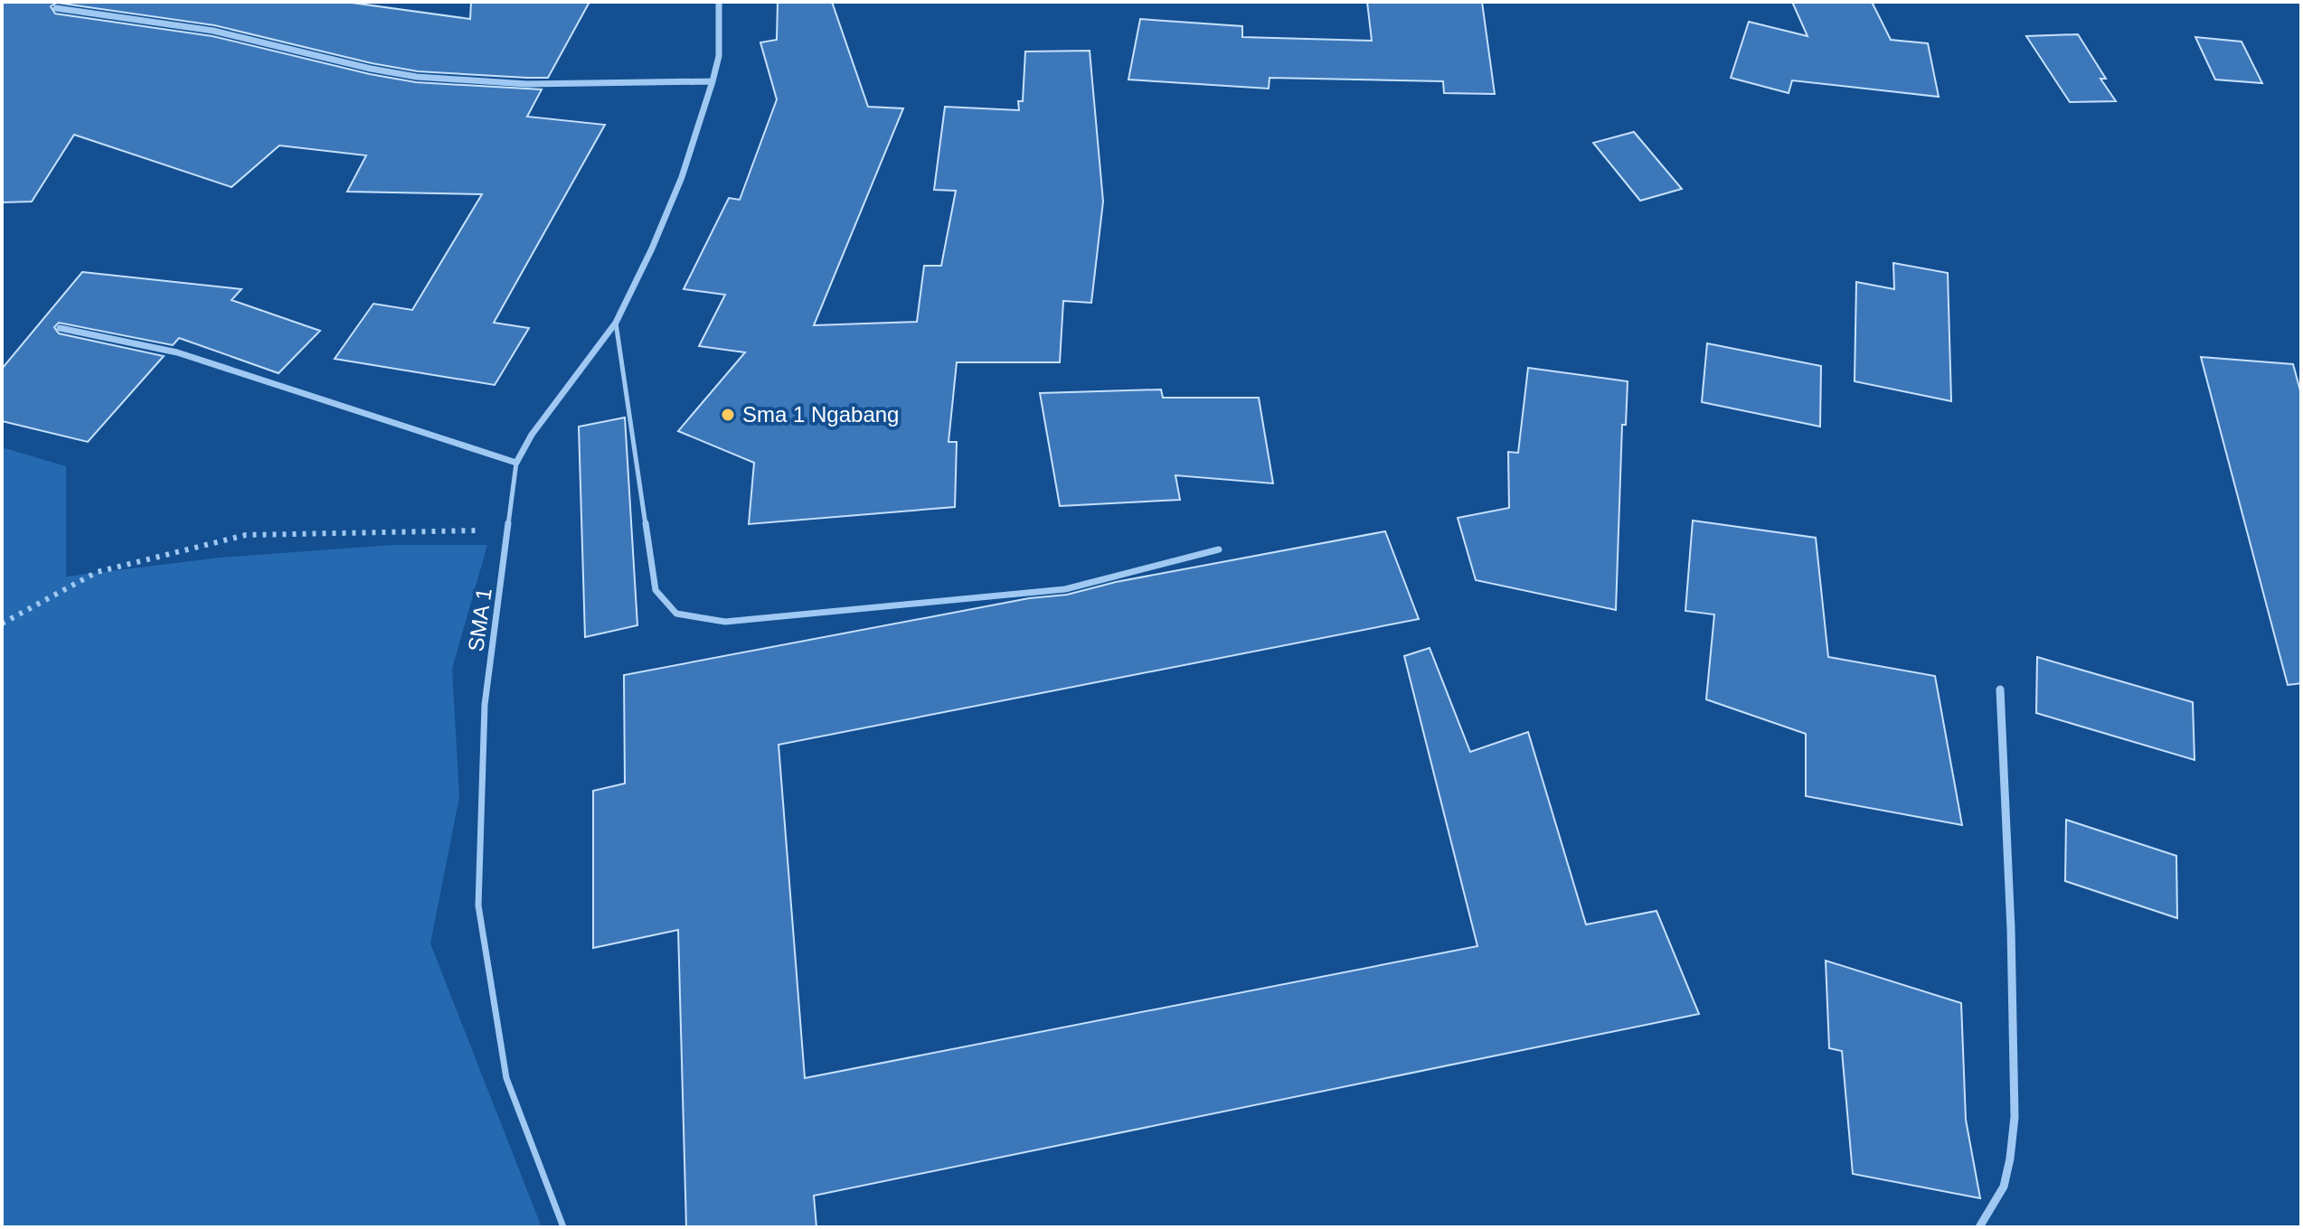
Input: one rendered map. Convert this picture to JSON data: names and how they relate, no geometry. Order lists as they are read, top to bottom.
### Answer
{
  "streets": {
    "street": ["SMA 1"]
  },
  "places": ["Sma 1 Ngabang"]
}
